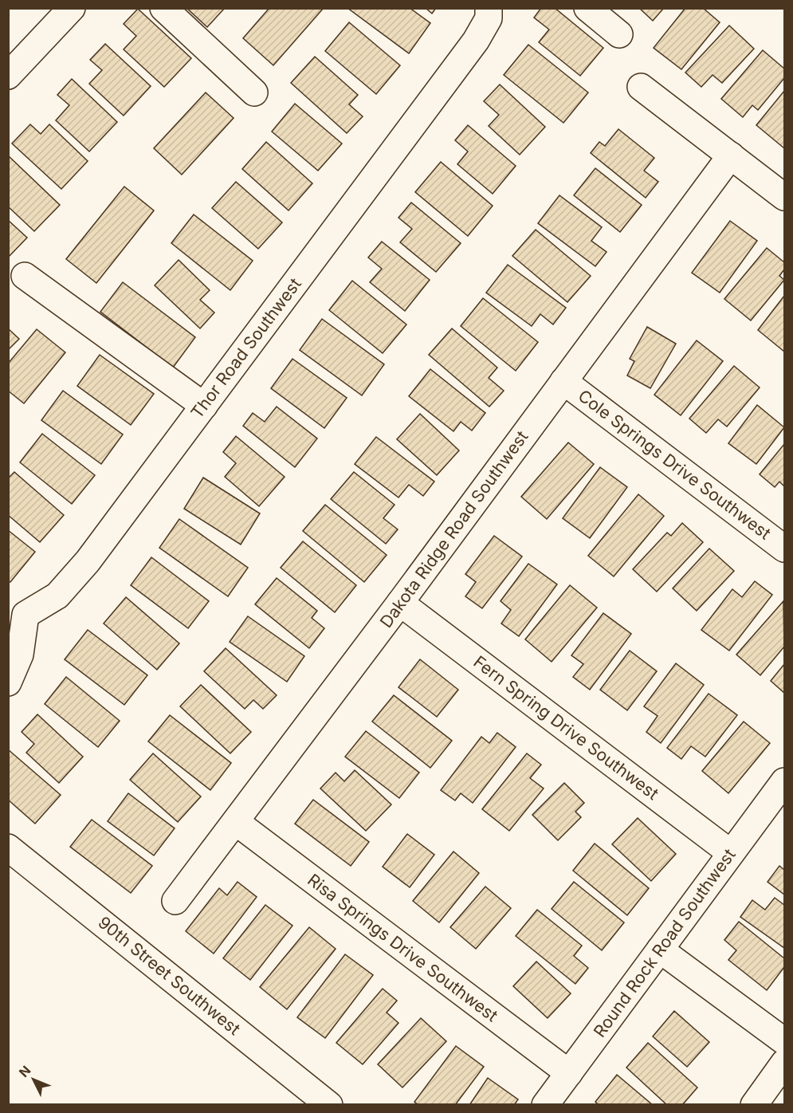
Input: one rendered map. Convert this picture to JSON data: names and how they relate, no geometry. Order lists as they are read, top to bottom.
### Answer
{
  "streets": {
    "street": [
      "Thor Road Southwest",
      "Cole Springs Drive Southwest",
      "Dakota Ridge Road Southwest",
      "Fern Spring Drive Southwest",
      "Round Rock Road Southwest",
      "Risa Springs Drive Southwest",
      "90th Street Southwest"
    ]
  },
  "crossings": [
    ["Cole Springs Drive Southwest", "Dakota Ridge Road Southwest"],
    ["Dakota Ridge Road Southwest", "Fern Spring Drive Southwest"],
    ["Dakota Ridge Road Southwest", "Risa Springs Drive Southwest"],
    ["Fern Spring Drive Southwest", "Round Rock Road Southwest"],
    ["Round Rock Road Southwest", "Risa Springs Drive Southwest"]
  ],
  "north": "top left"
}
